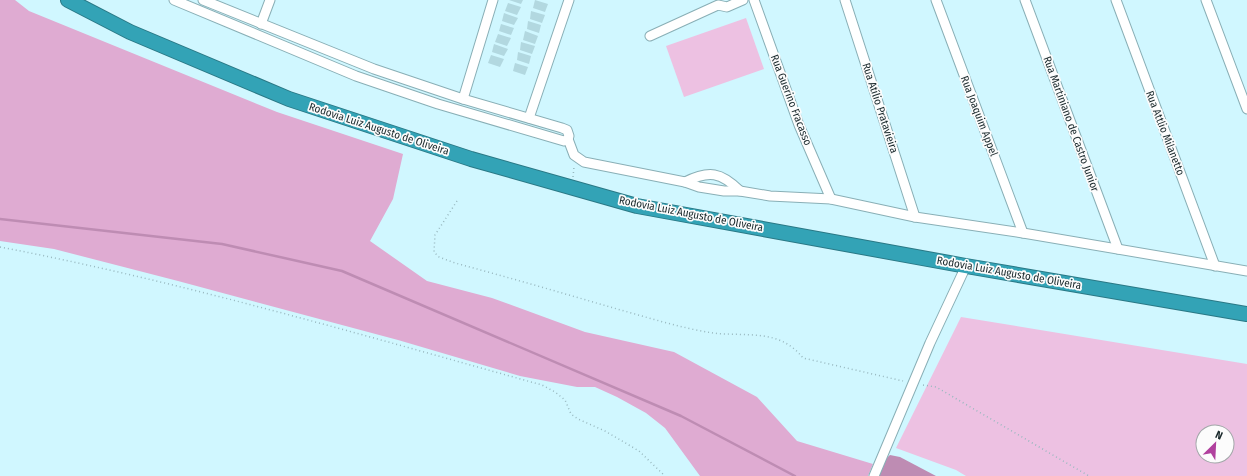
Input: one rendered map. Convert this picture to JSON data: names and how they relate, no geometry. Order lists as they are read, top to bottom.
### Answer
{
  "streets": {
    "highway": ["Rodovia Luiz Augusto de Oliveira"],
    "street": [
      "Rua Guerino Fracasso",
      "Rua Atílio Pratavieira",
      "Rua Joaquim Appel",
      "Rua Martiniano de Castro Junior",
      "Rua Attlio Milanetto"
    ]
  },
  "north": "top right"
}
